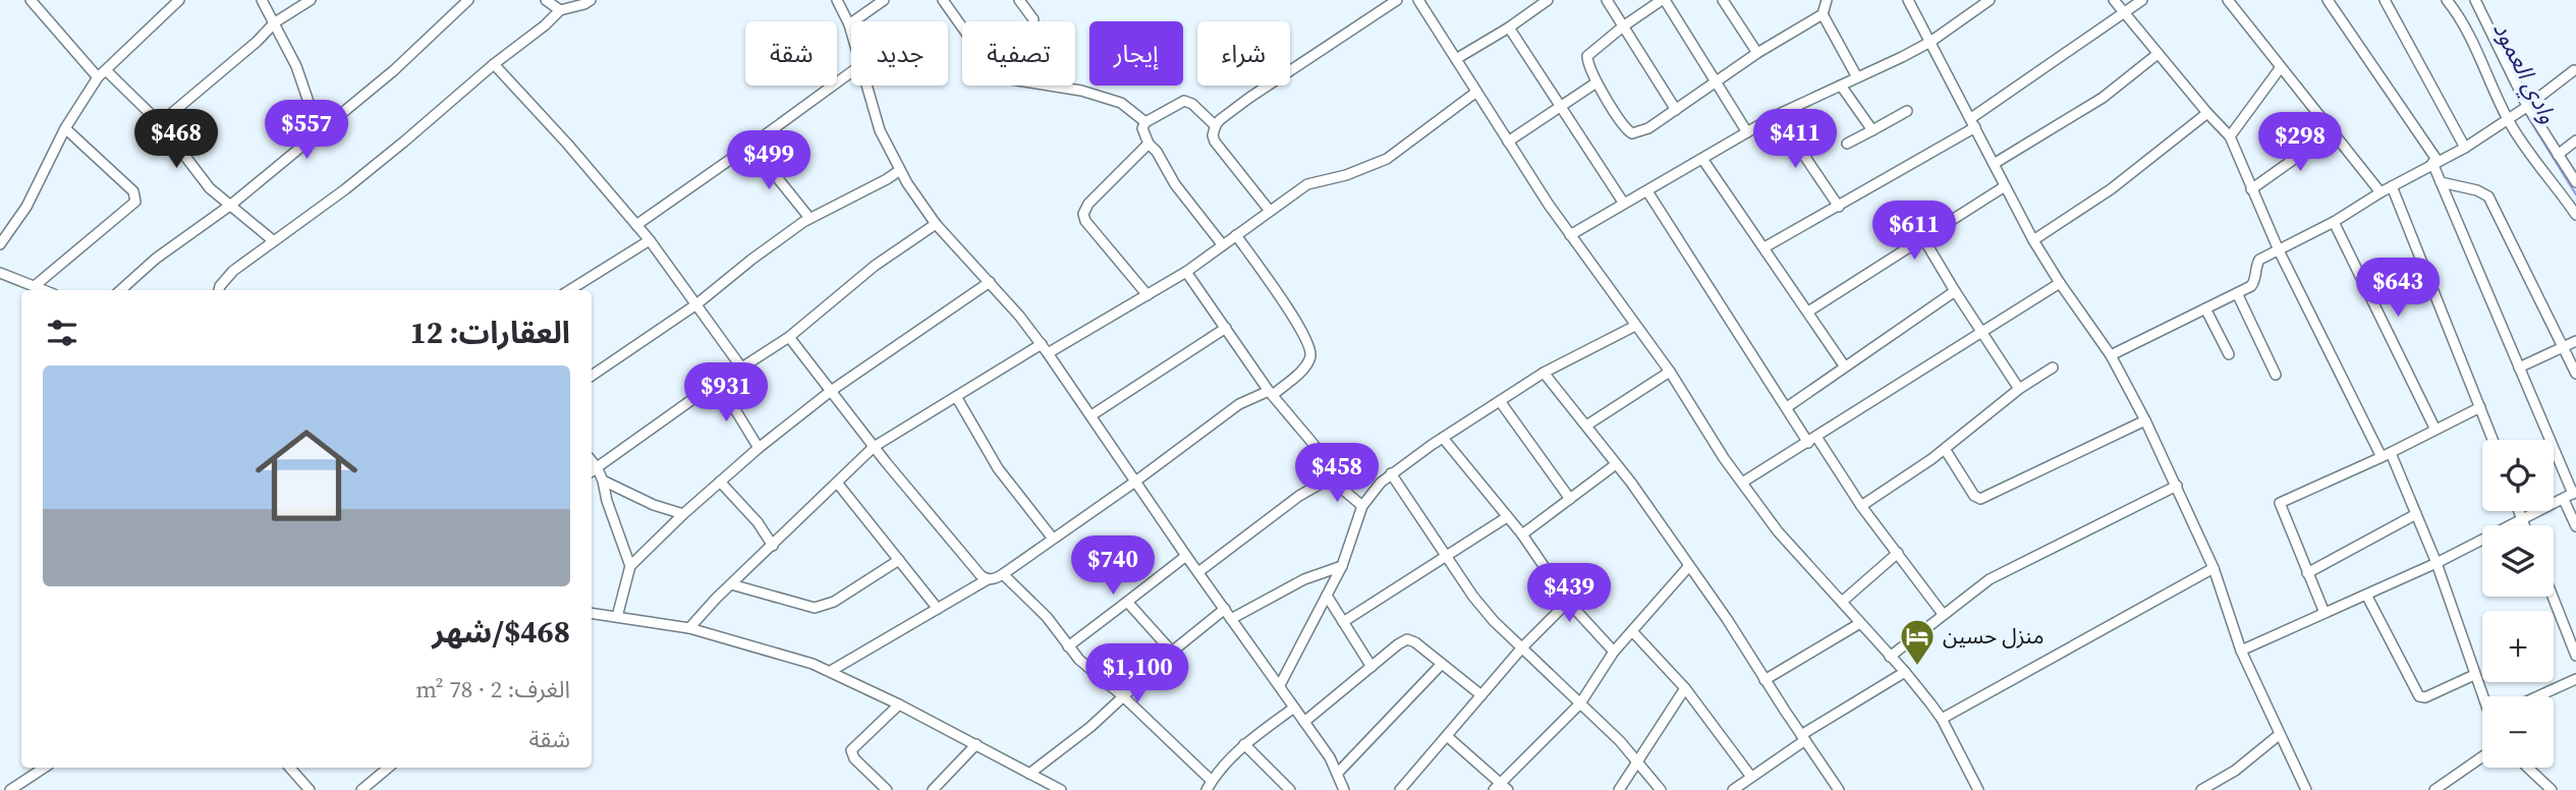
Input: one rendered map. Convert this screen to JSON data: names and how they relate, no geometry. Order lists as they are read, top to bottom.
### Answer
{
  "water": ["وادي العمود"],
  "places": {
    "hotel": ["منزل حسين"]
  },
  "page": {
    "chip": [
      "شراء",
      "إيجار",
      "تصفية",
      "جديد",
      "شقة"
    ],
    "price": [
      "$557",
      "$468",
      "$411",
      "$298",
      "$499",
      "$611",
      "$643",
      "$931",
      "$458",
      "$740",
      "$439",
      "$1,100"
    ],
    "heading": "العقارات: 12",
    "list": [
      {
        "name": "$468/شهر",
        "note": "الغرف: 2 · 78 m² · شقة"
      }
    ],
    "map_buttons": ["+", "−"]
  }
}
